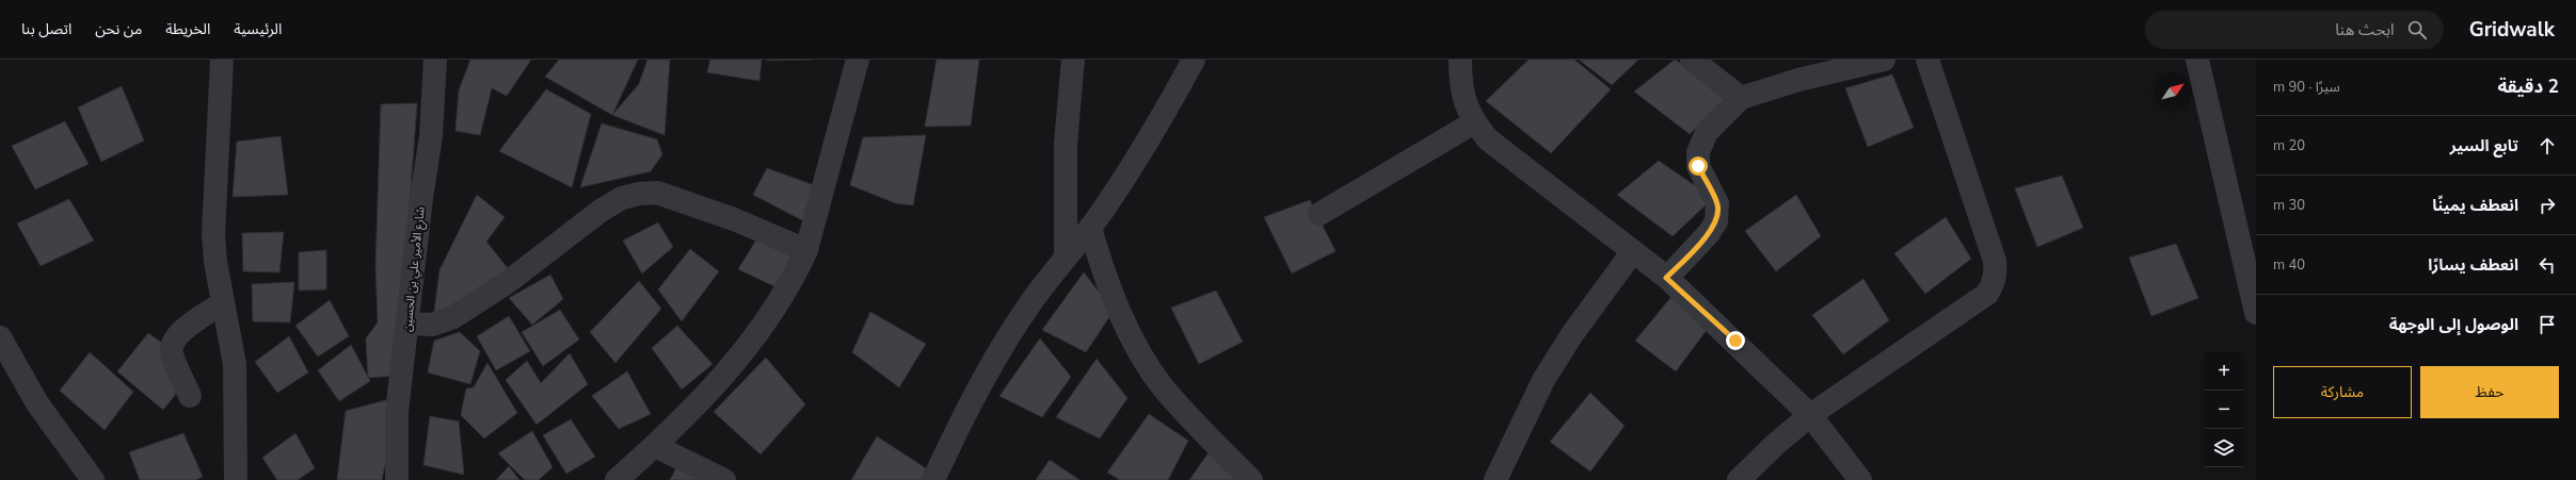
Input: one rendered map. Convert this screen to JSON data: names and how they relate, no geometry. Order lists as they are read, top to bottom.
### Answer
{
  "streets": {
    "street": ["شارع الأمير علي بن الحسين"]
  },
  "north": "top right",
  "page": {
    "header": "Gridwalk",
    "search": "ابحث هنا",
    "nav": [
      "الرئيسية",
      "الخريطة",
      "من نحن",
      "اتصل بنا"
    ],
    "heading": ["2 دقيقة", "سيرًا · 90 m"],
    "list": [
      ["تابع السير", "20 m"],
      ["انعطف يمينًا", "30 m"],
      ["انعطف يسارًا", "40 m"],
      "الوصول إلى الوجهة"
    ],
    "map_buttons": ["+", "−"],
    "buttons": ["حفظ", "مشاركة"]
  }
}
